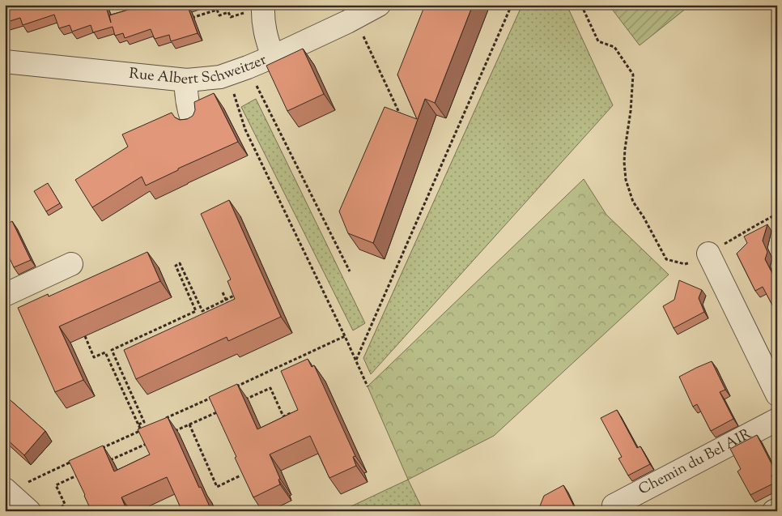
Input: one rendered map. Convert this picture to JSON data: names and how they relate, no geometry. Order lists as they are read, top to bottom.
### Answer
{
  "streets": {
    "street": ["Rue Albert Schweitzer", "Chemin du Bel AIR"]
  }
}
